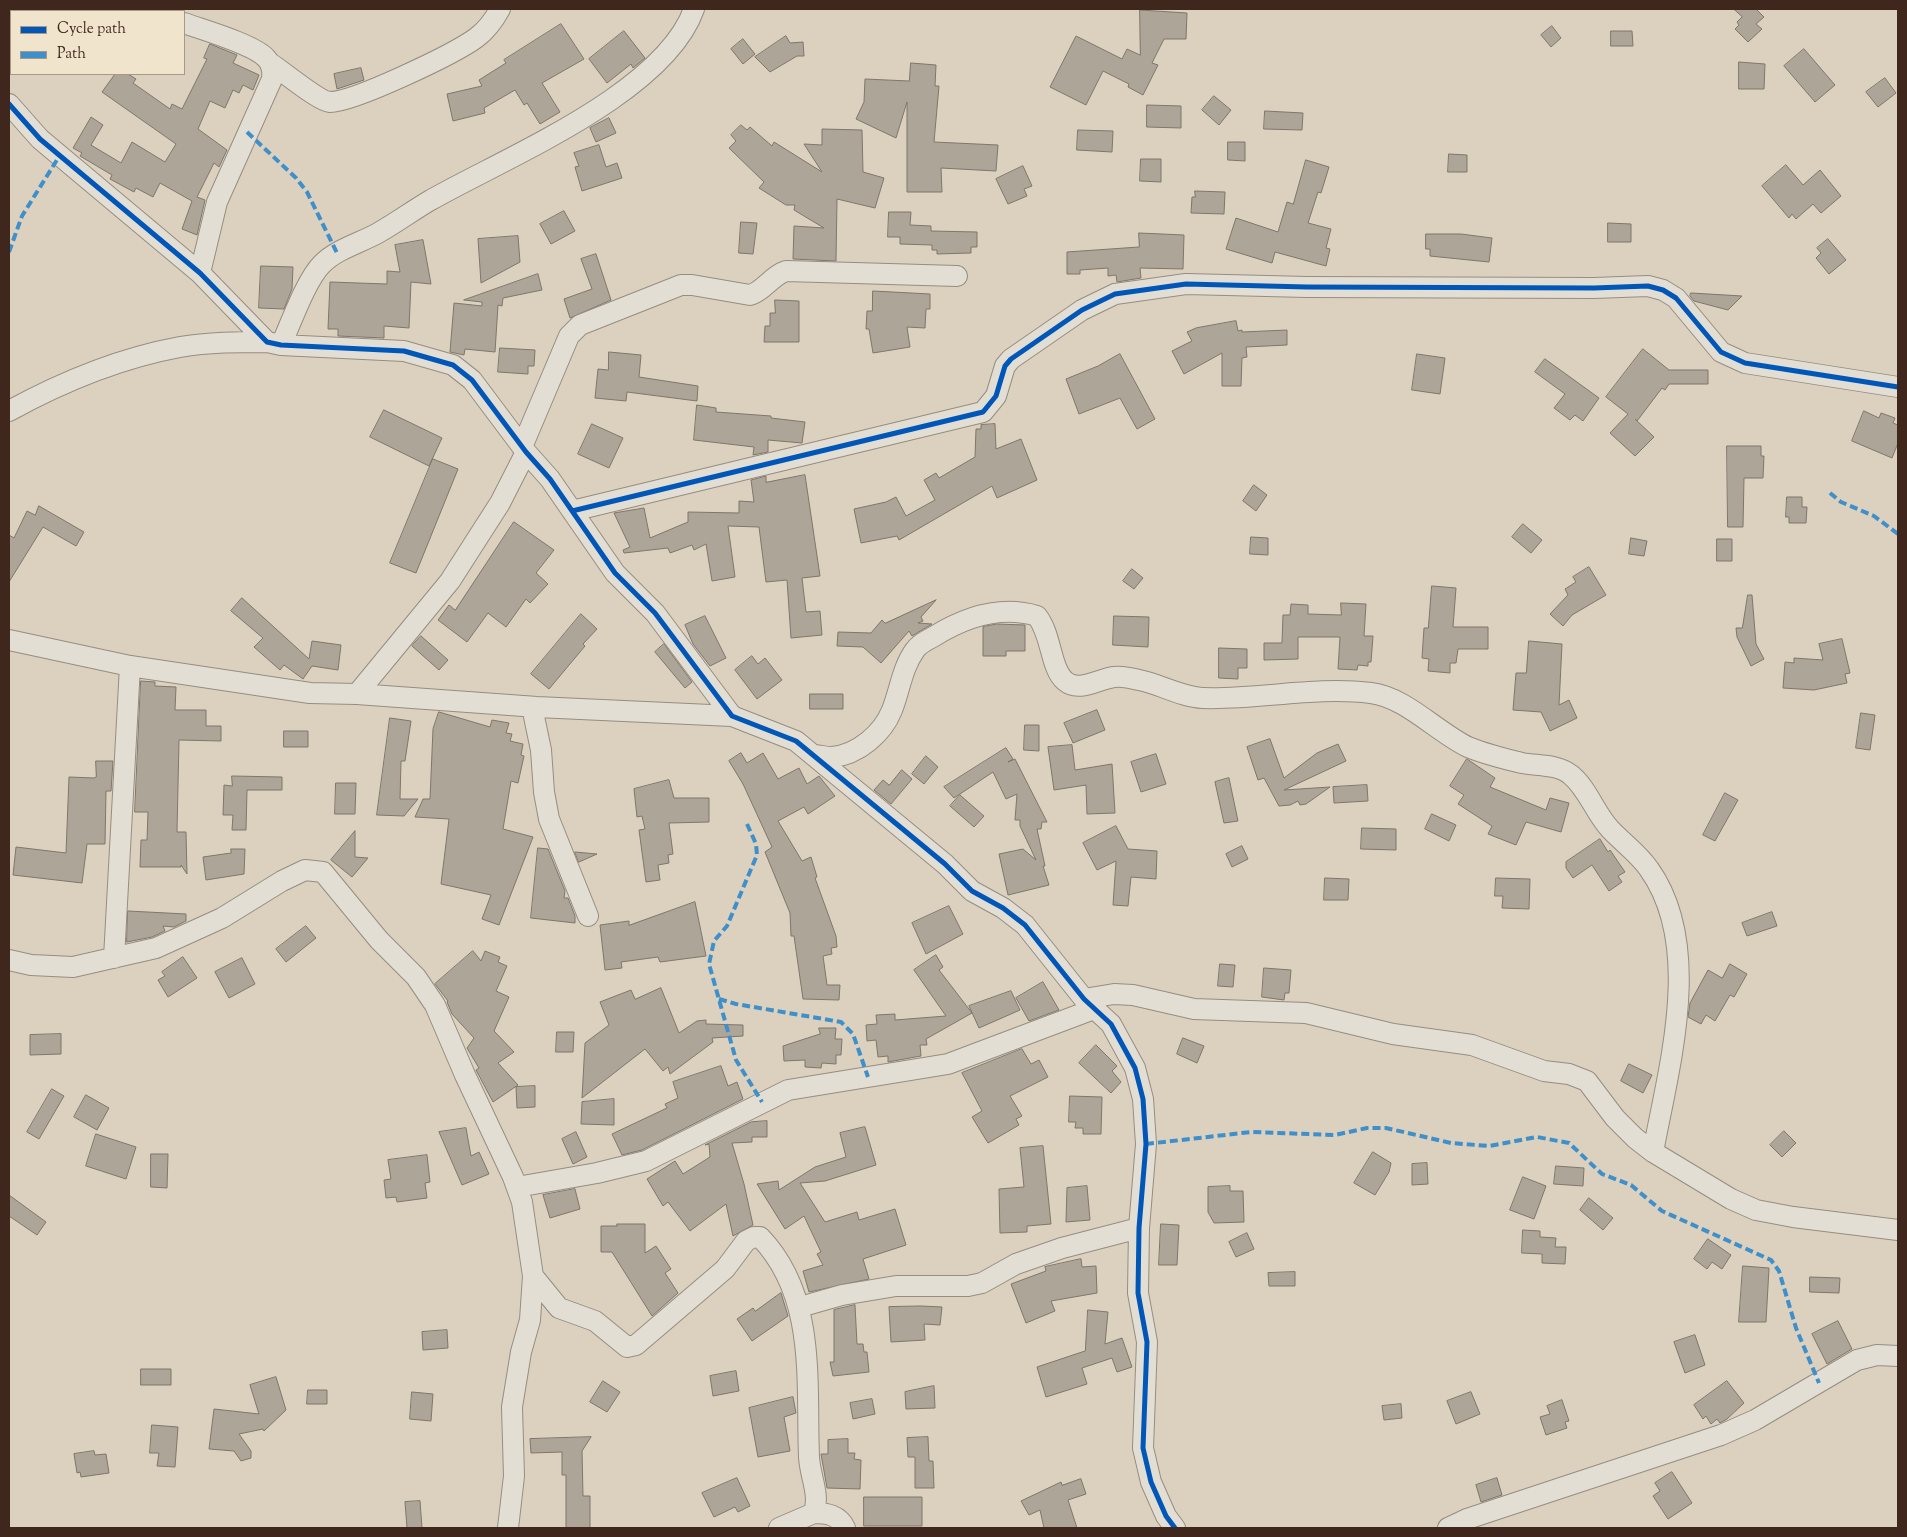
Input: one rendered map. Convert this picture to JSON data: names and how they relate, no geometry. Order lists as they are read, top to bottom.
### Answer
{
  "legend": ["Cycle path", "Path"]
}
